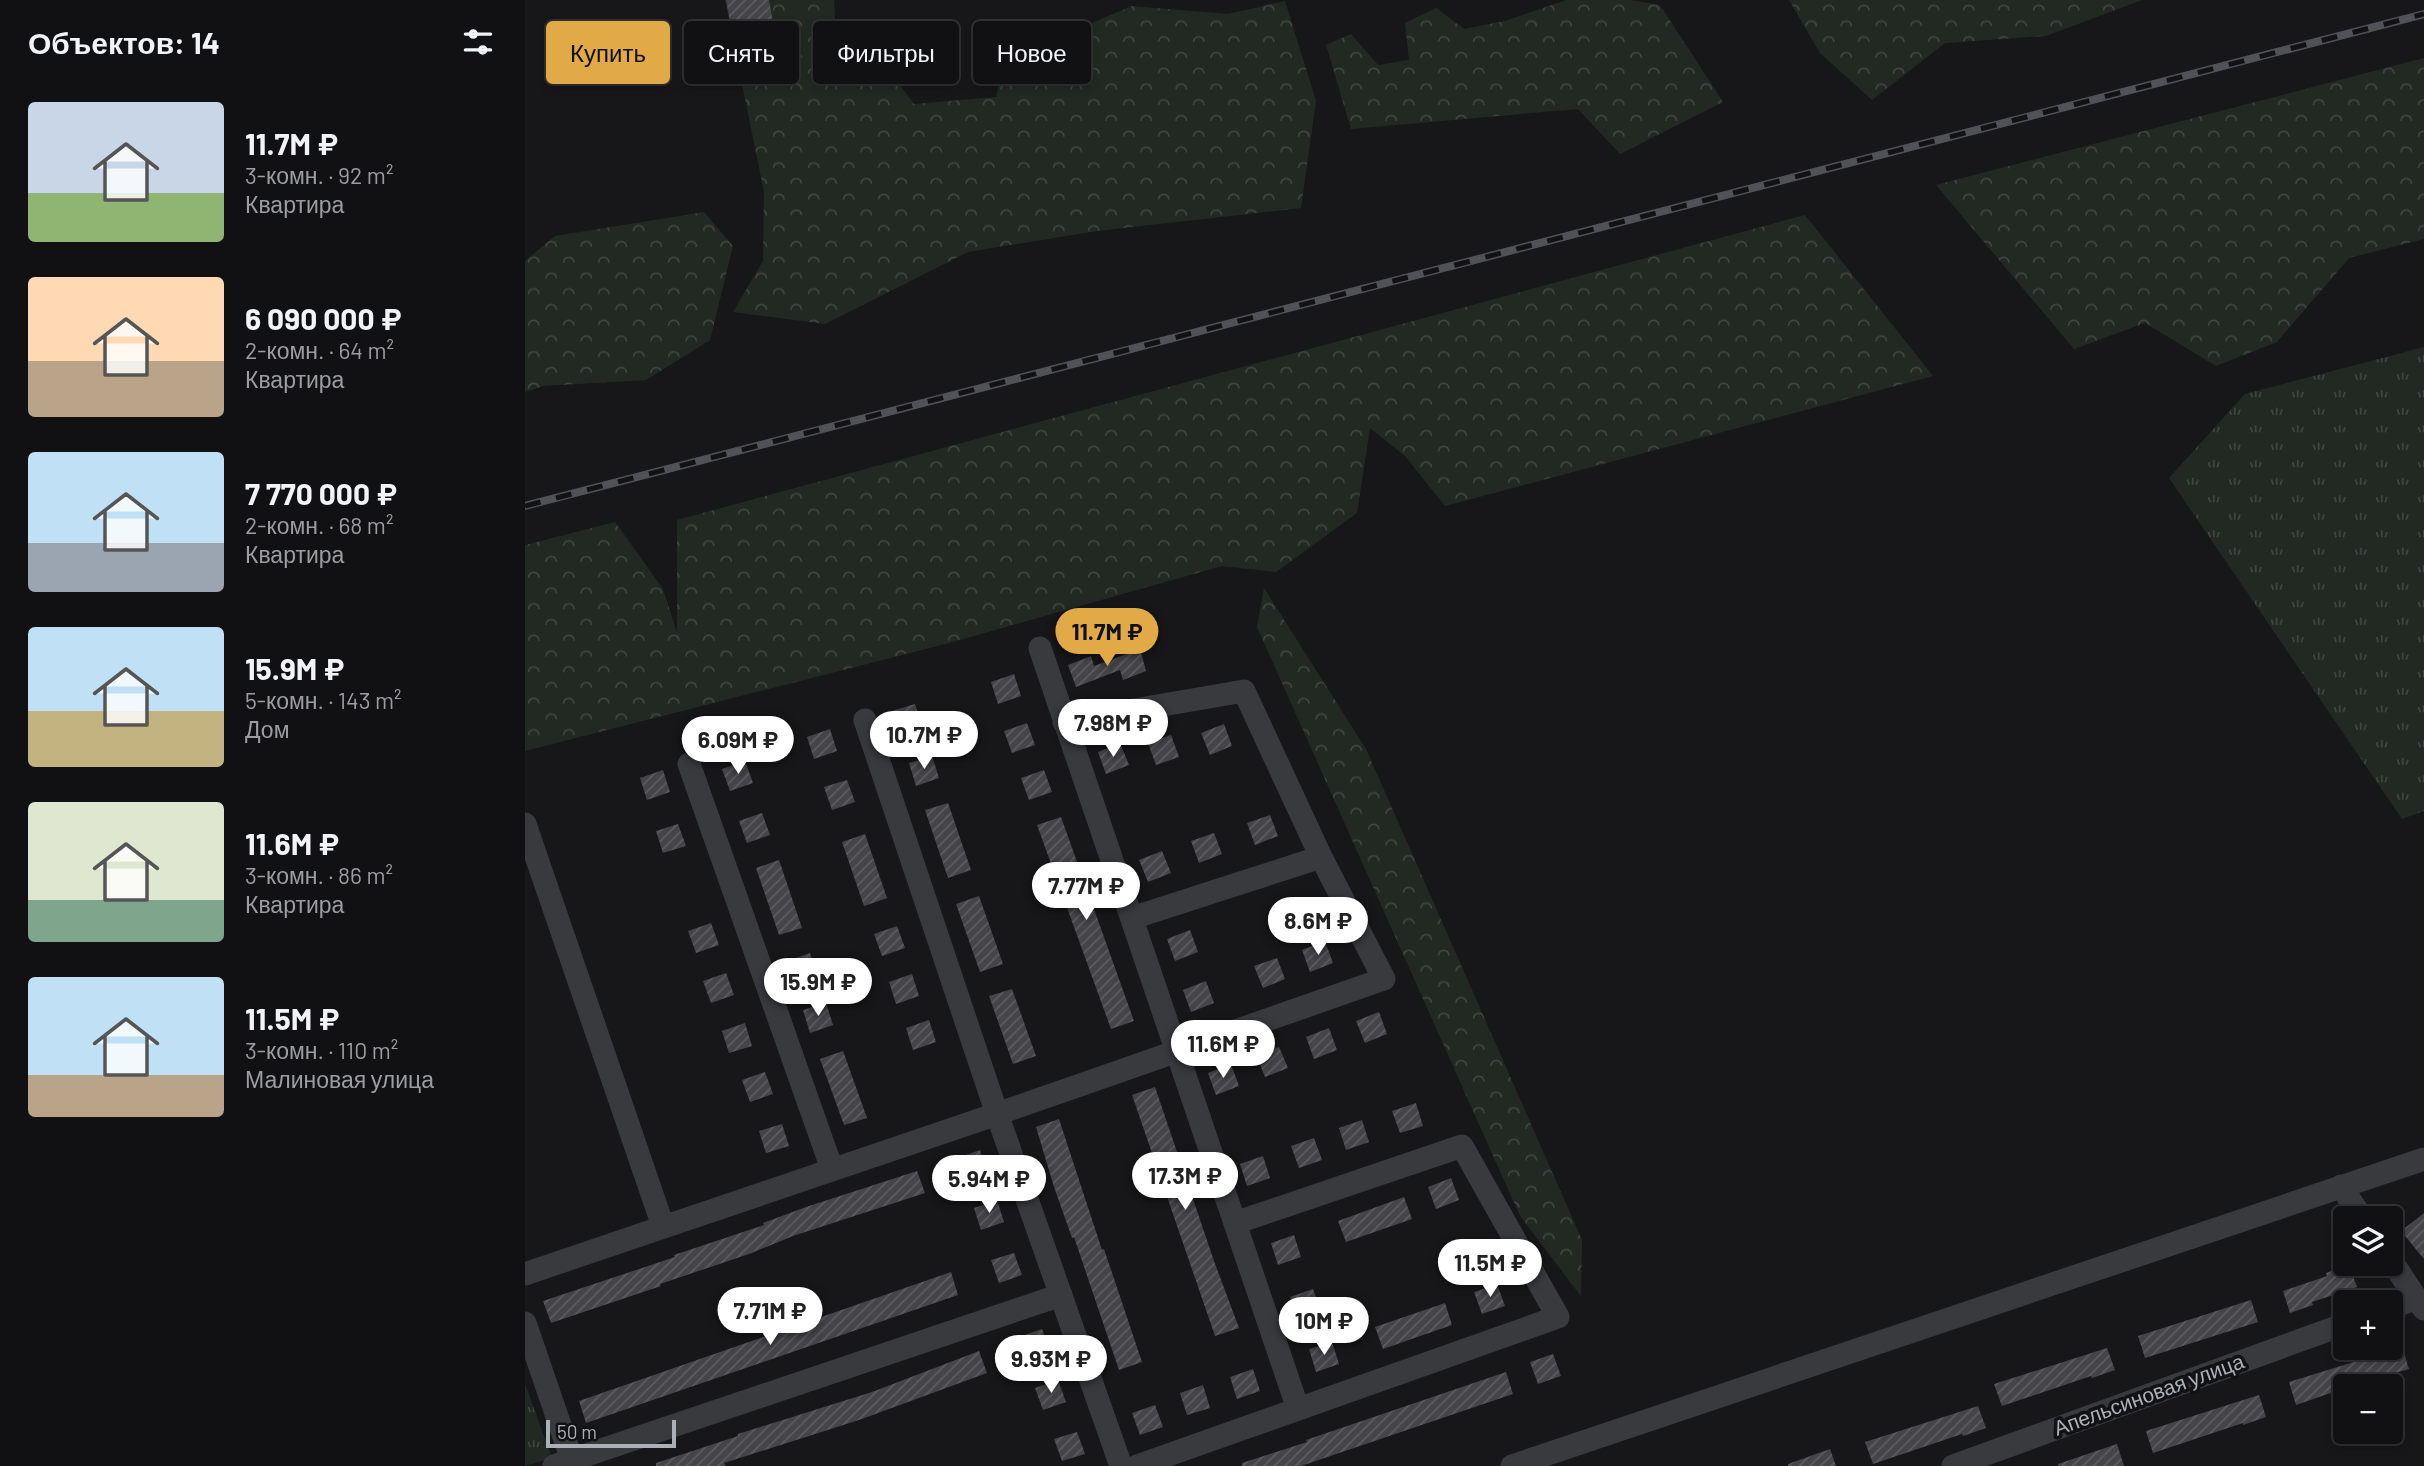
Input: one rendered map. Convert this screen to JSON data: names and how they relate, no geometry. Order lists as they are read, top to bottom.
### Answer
{
  "streets": {
    "street": ["Апельсиновая улица"]
  },
  "scale_bar": "50 m",
  "page": {
    "heading": "Объектов: 14",
    "chip": [
      "Купить",
      "Снять",
      "Фильтры",
      "Новое"
    ],
    "list": [
      {
        "name": "11.7M ₽",
        "note": "3-комн. · 92 m² · Квартира"
      },
      {
        "name": "6 090 000 ₽",
        "note": "2-комн. · 64 m² · Квартира"
      },
      {
        "name": "7 770 000 ₽",
        "note": "2-комн. · 68 m² · Квартира"
      },
      {
        "name": "15.9M ₽",
        "note": "5-комн. · 143 m² · Дом"
      },
      {
        "name": "11.6M ₽",
        "note": "3-комн. · 86 m² · Квартира"
      },
      {
        "name": "11.5M ₽",
        "note": "3-комн. · 110 m² · Малиновая улица"
      }
    ],
    "price": [
      "11.7M ₽",
      "7.98M ₽",
      "10.7M ₽",
      "6.09M ₽",
      "7.77M ₽",
      "8.6M ₽",
      "15.9M ₽",
      "11.6M ₽",
      "17.3M ₽",
      "5.94M ₽",
      "11.5M ₽",
      "7.71M ₽",
      "10M ₽",
      "9.93M ₽"
    ],
    "map_buttons": ["+", "−"],
    "scale": "50 m"
  }
}
